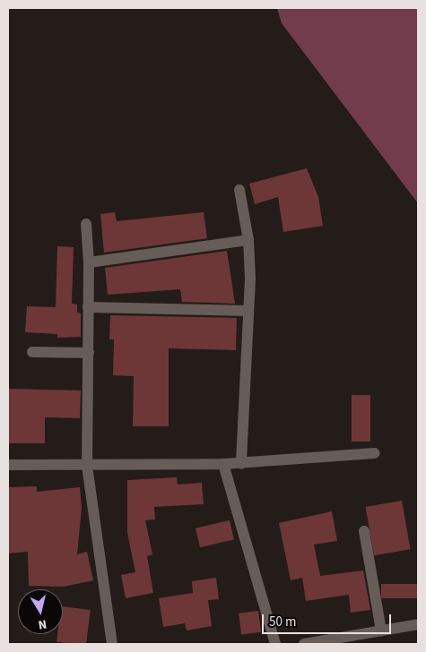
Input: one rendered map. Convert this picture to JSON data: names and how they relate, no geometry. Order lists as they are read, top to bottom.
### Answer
{
  "scale_bar": "50 m",
  "north": "bottom"
}
